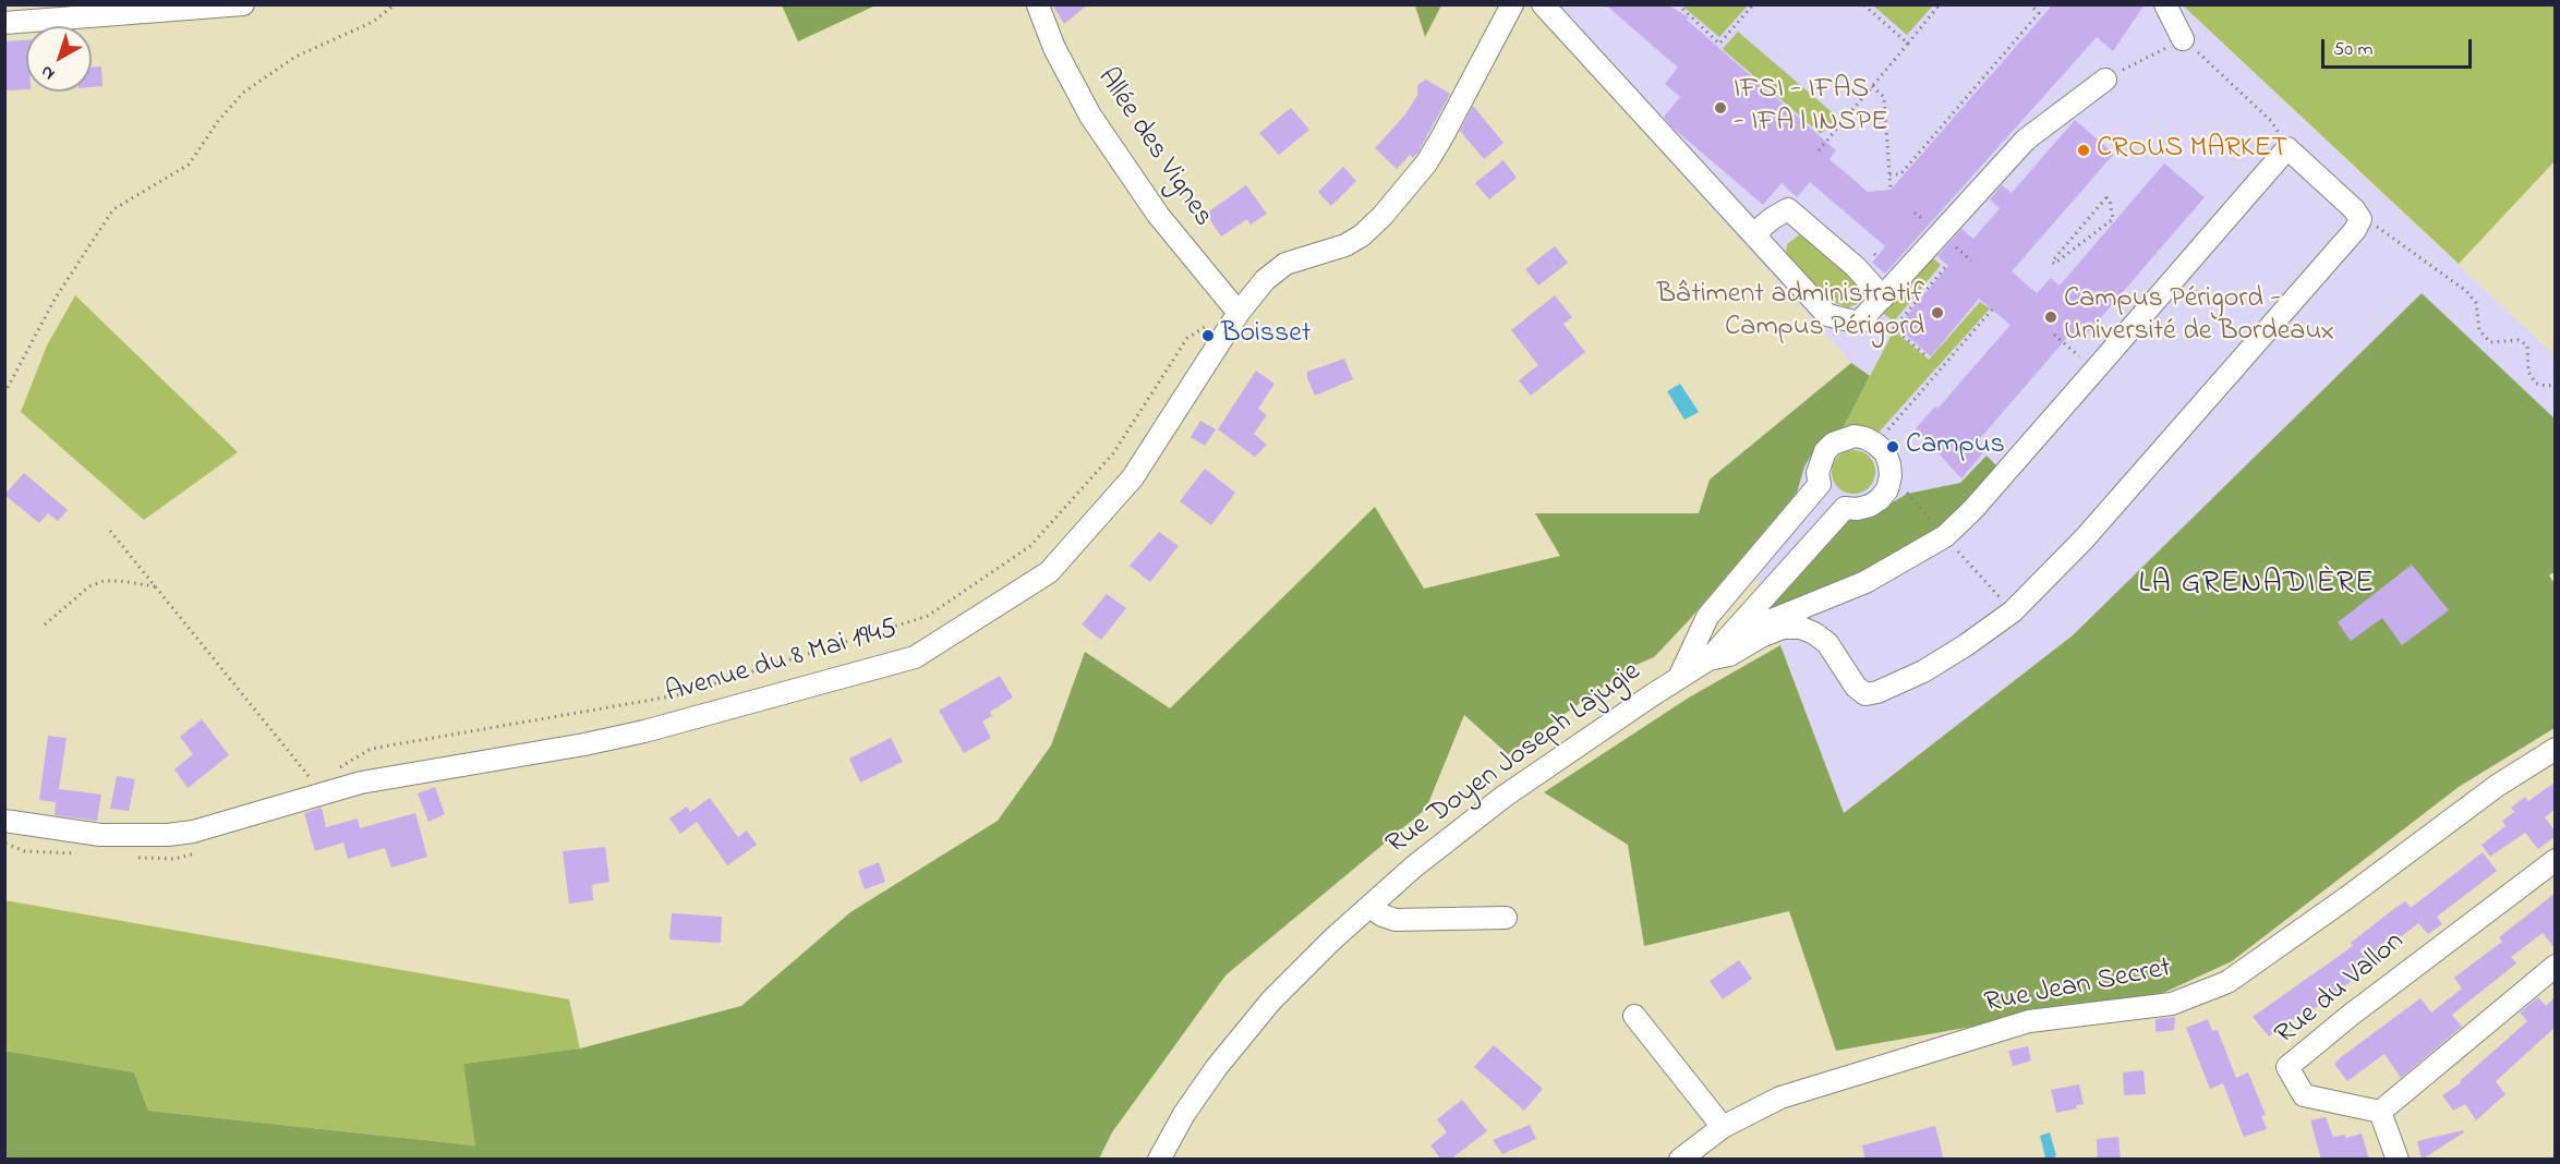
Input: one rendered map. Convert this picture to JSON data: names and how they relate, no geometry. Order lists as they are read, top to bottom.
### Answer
{
  "streets": {
    "street": [
      "Allée des Vignes",
      "Avenue du 8 Mai 1945",
      "Rue Doyen Joseph Lajugie",
      "Rue Jean Secret",
      "Rue du Vallon"
    ]
  },
  "crossings": [
    ["Allée des Vignes", "Avenue du 8 Mai 1945"]
  ],
  "districts": ["LA GRENADIÈRE"],
  "places": [
    "IFSI - IFAS - IFA | INSPE",
    "CROUS MARKET",
    "Bâtiment administratif Campus Périgord",
    "Campus Périgord - Université de Bordeaux",
    "Boisset",
    "Campus"
  ],
  "scale_bar": "50 m",
  "north": "bottom left"
}
